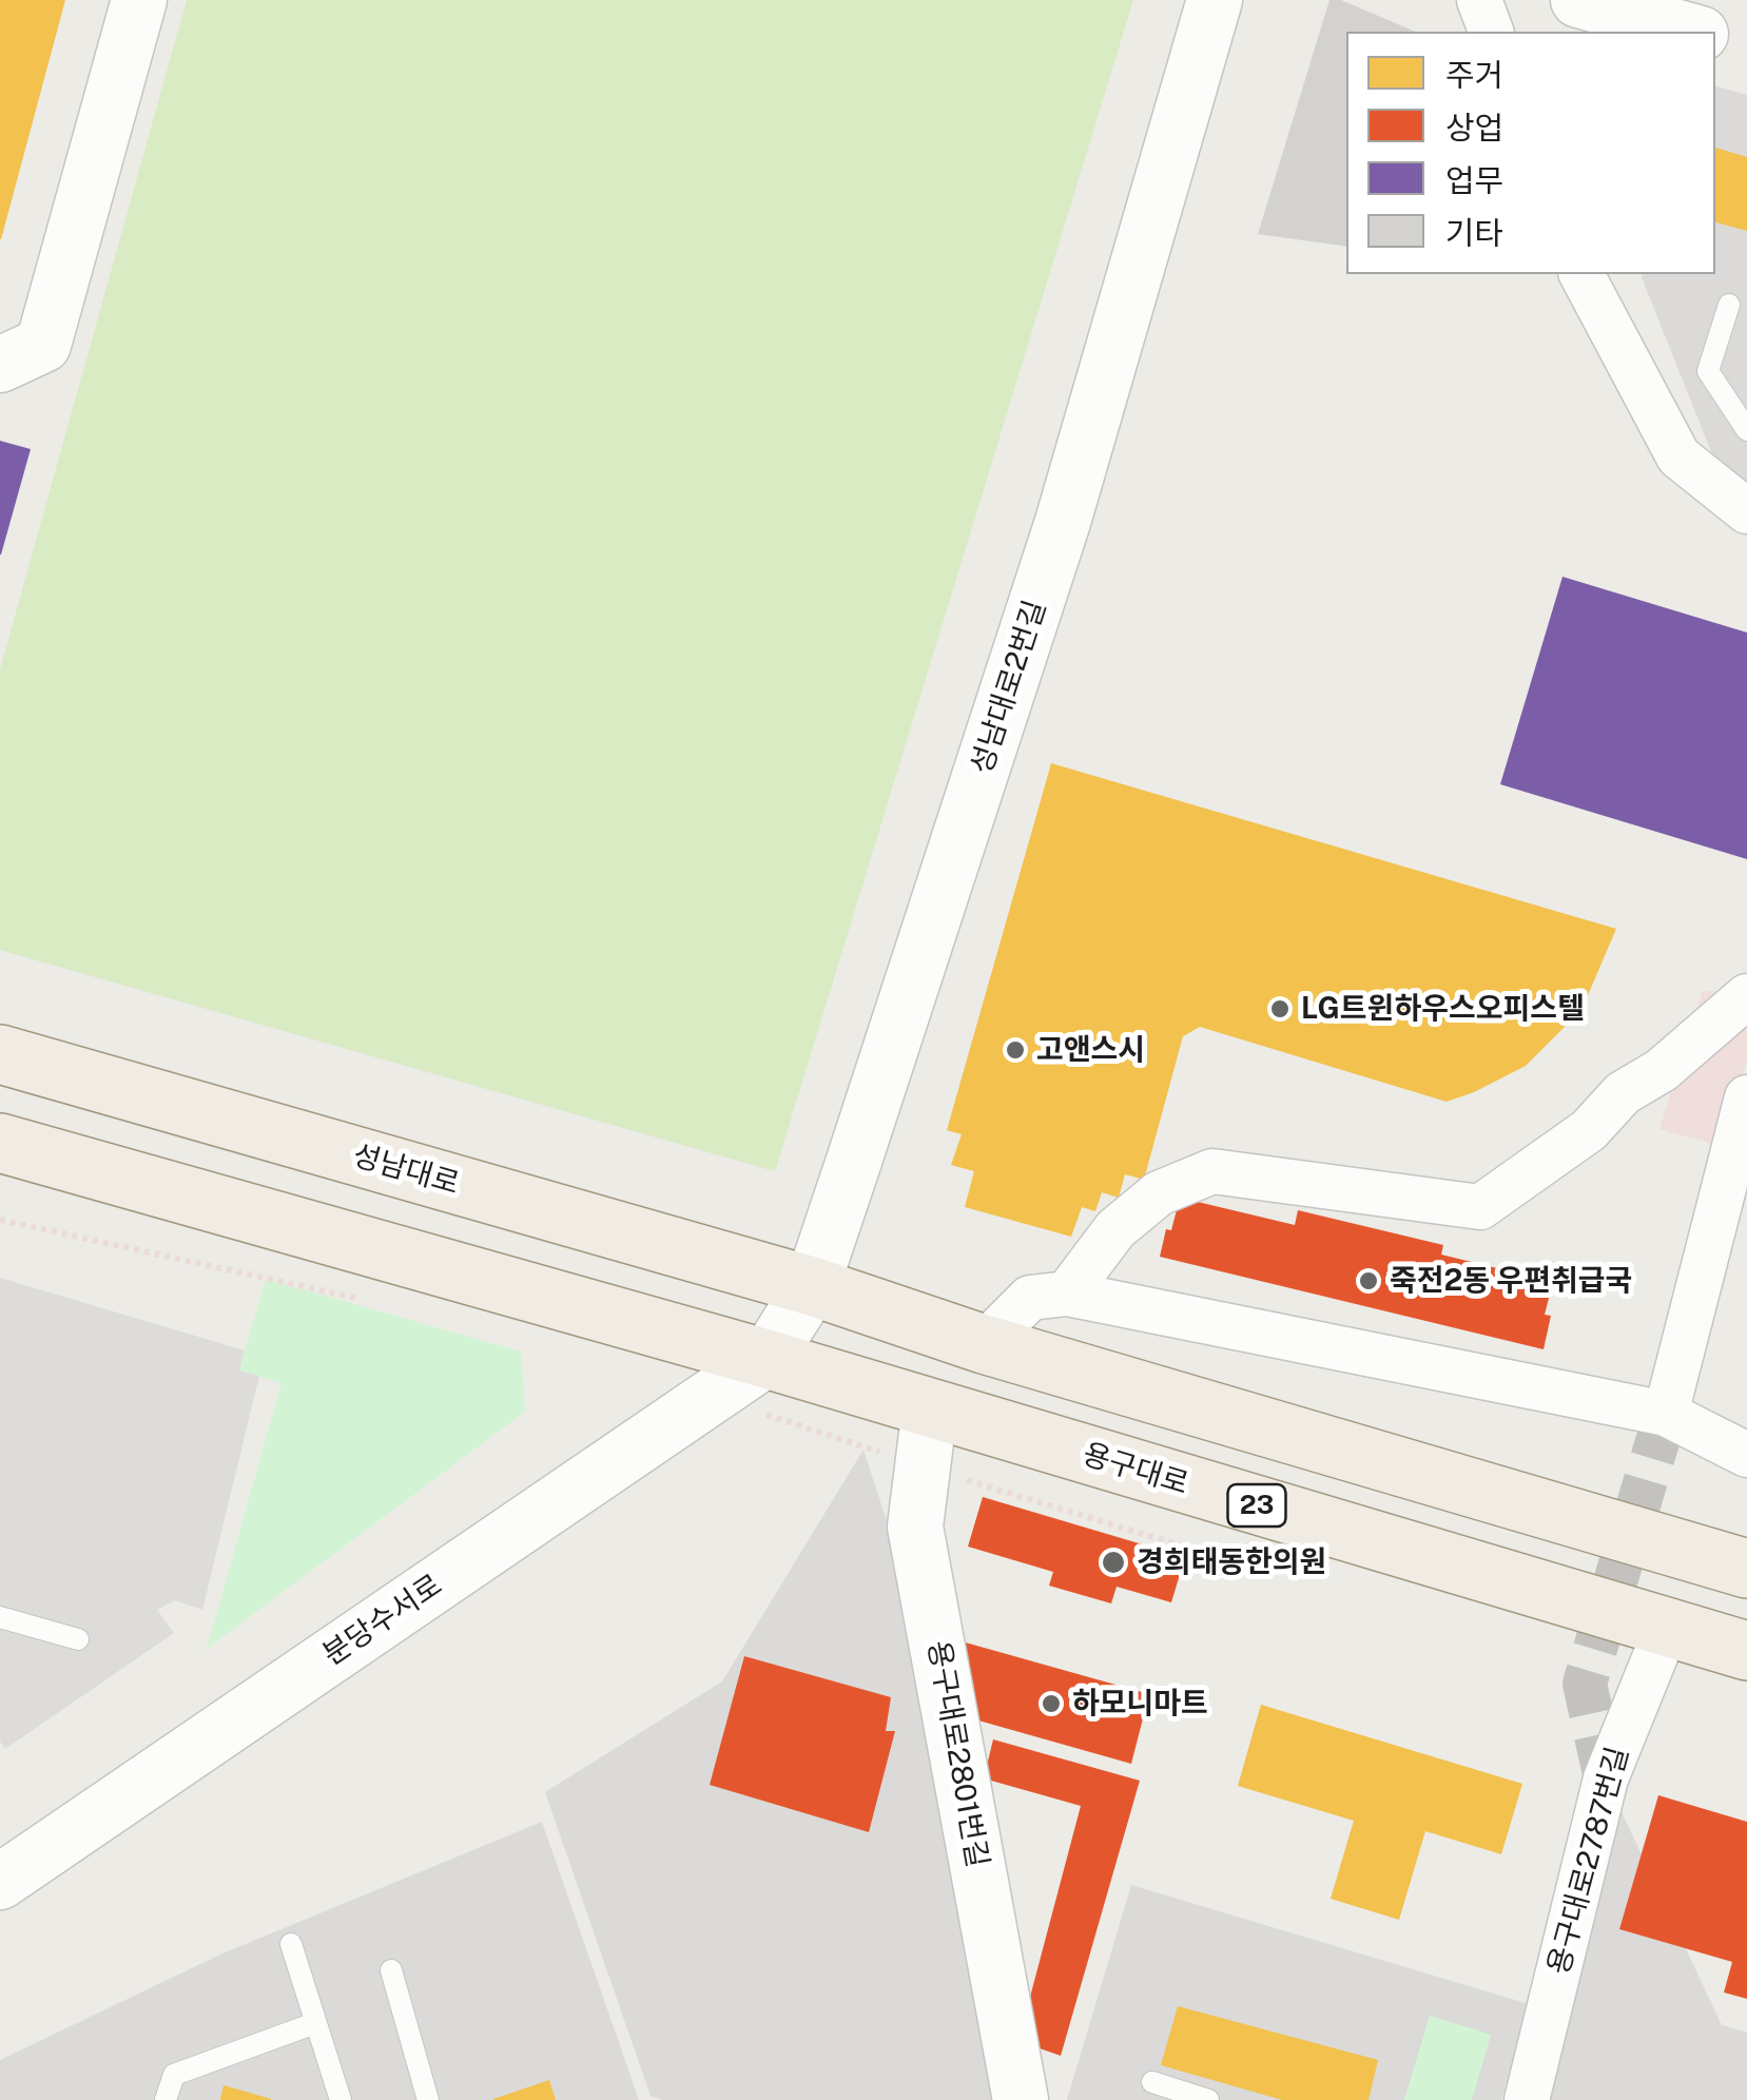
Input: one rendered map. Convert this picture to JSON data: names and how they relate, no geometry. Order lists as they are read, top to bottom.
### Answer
{
  "streets": {
    "main road": ["성남대로", "용구대로", "23"],
    "street": [
      "성남대로2번길",
      "분당수서로",
      "용구대로2801번길",
      "용구대로2787번길"
    ]
  },
  "crossings": [
    ["성남대로2번길", "성남대로"],
    ["성남대로2번길", "용구대로"],
    ["성남대로2번길", "분당수서로"],
    ["용구대로", "분당수서로"],
    ["용구대로", "용구대로2801번길"],
    ["용구대로", "용구대로2787번길"]
  ],
  "places": [
    "LG트윈하우스오피스텔",
    "고앤스시",
    "죽전2동 우편취급국",
    "경희태동한의원",
    "하모니마트"
  ],
  "legend": [
    "주거",
    "상업",
    "업무",
    "기타"
  ]
}
